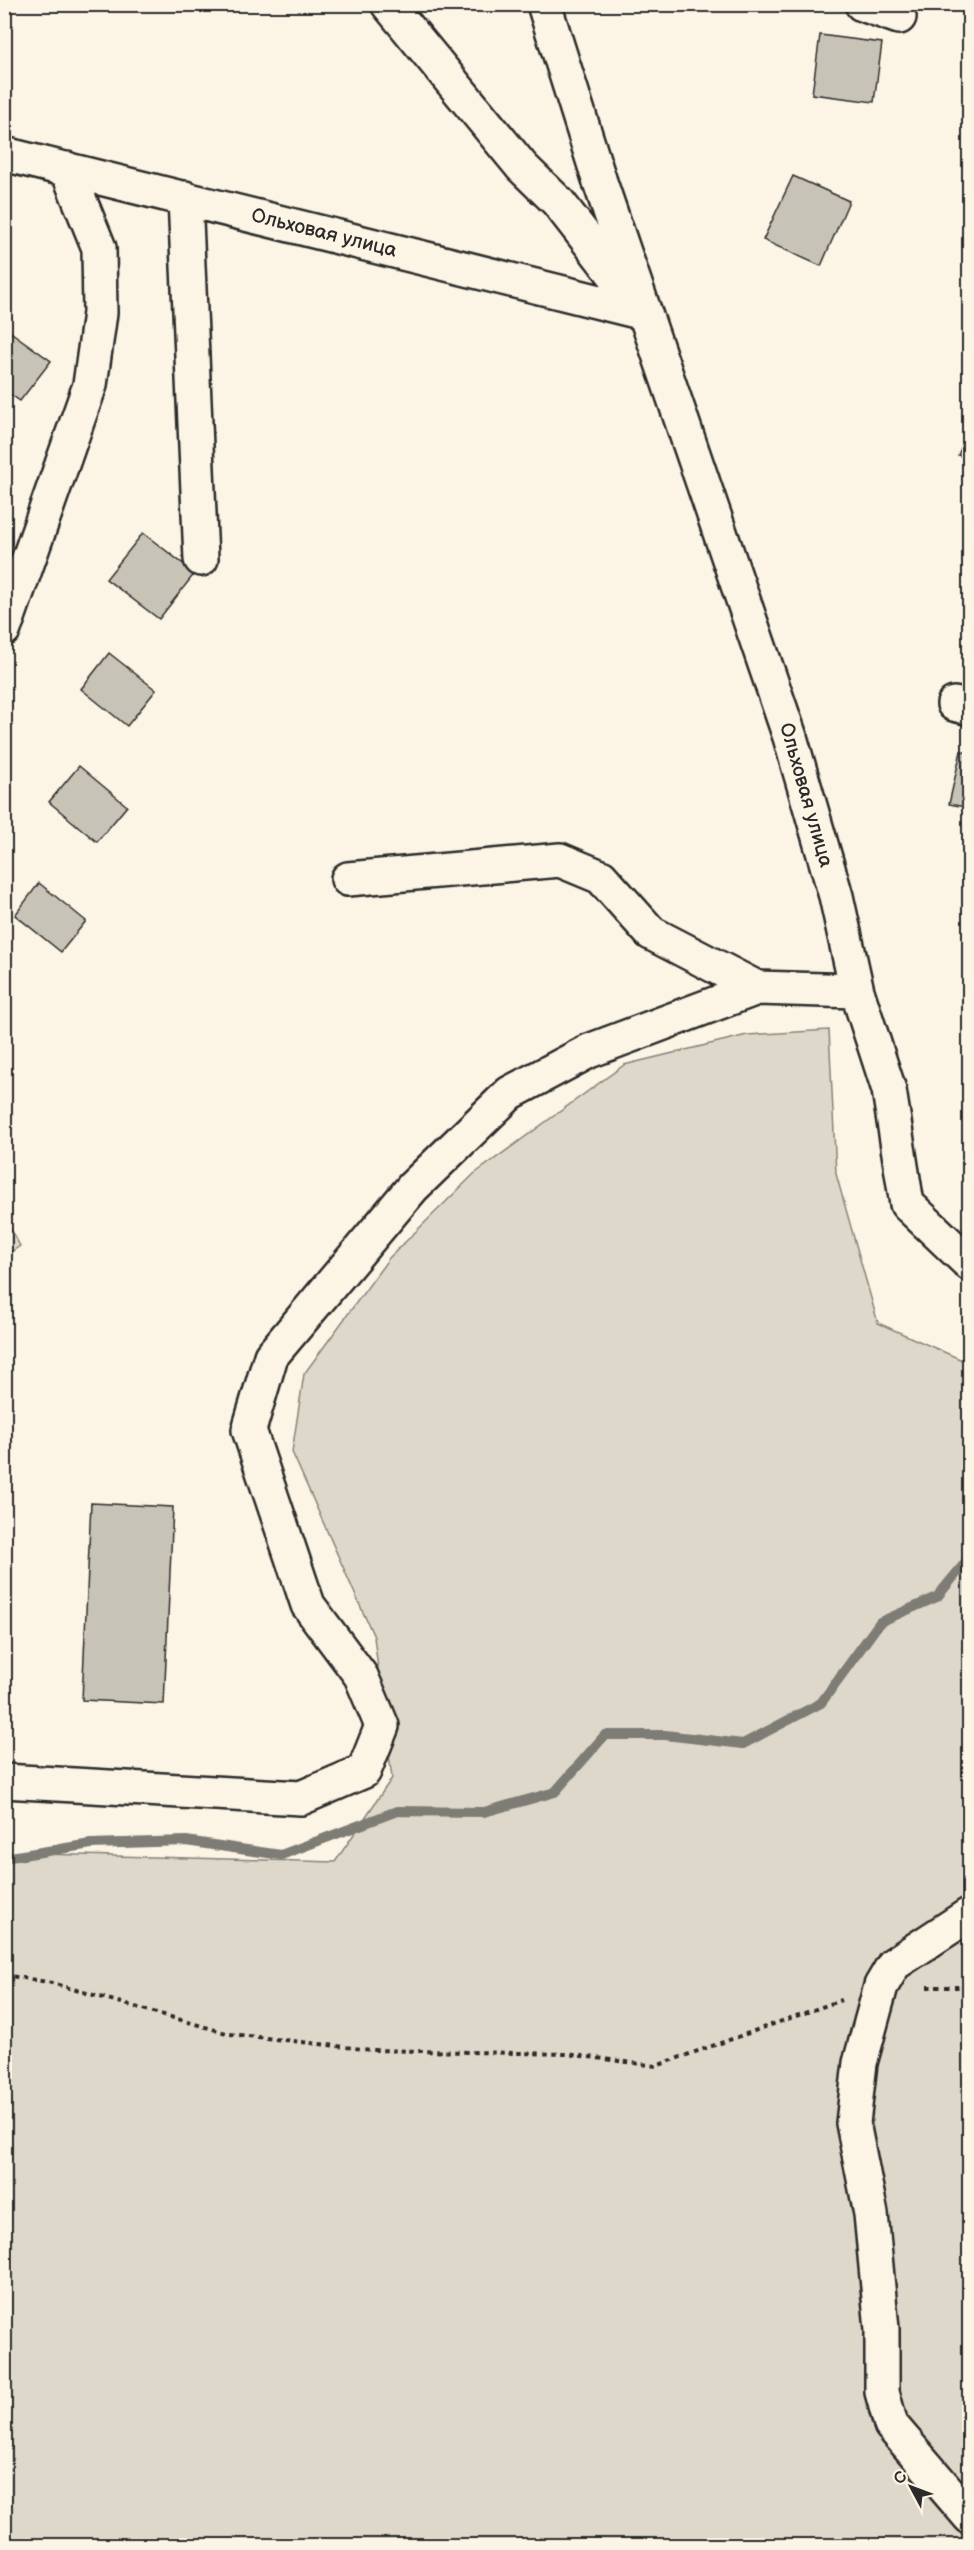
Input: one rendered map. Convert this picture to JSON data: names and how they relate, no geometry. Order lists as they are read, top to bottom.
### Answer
{
  "streets": {
    "street": ["Ольховая улица"]
  },
  "north": "top left"
}
